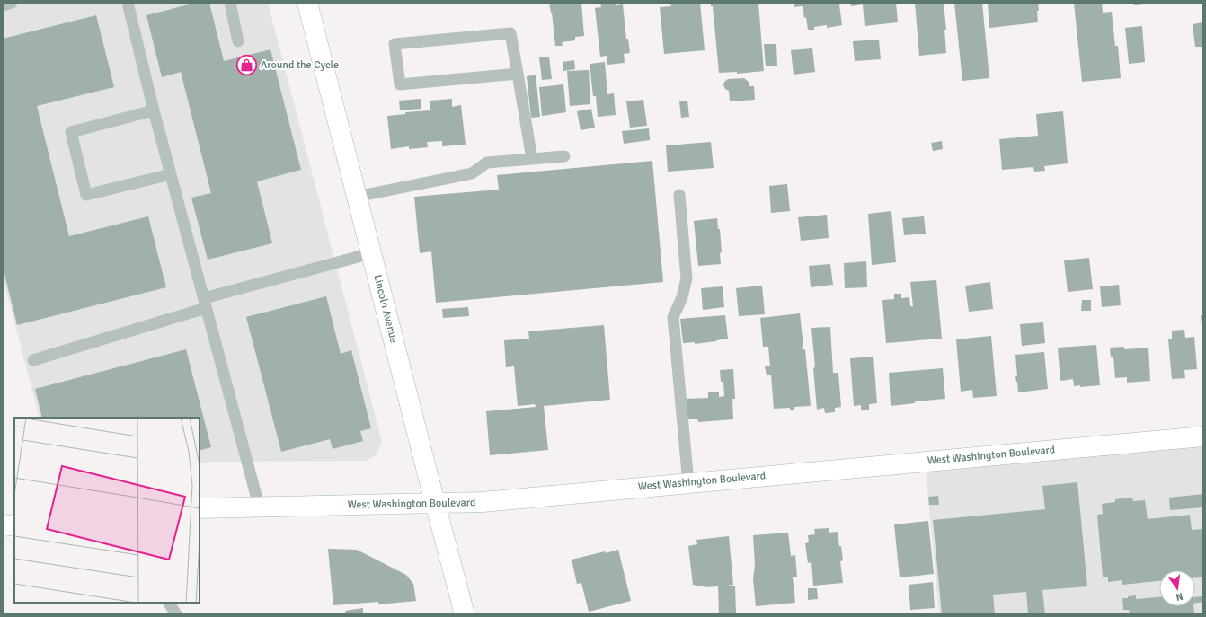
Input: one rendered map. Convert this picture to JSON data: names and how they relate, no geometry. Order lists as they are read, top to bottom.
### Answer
{
  "streets": {
    "main road": ["Lincoln Avenue", "West Washington Boulevard"]
  },
  "crossings": [
    ["Lincoln Avenue", "West Washington Boulevard"]
  ],
  "places": {
    "shop": ["Around the Cycle"]
  },
  "north": "bottom"
}
